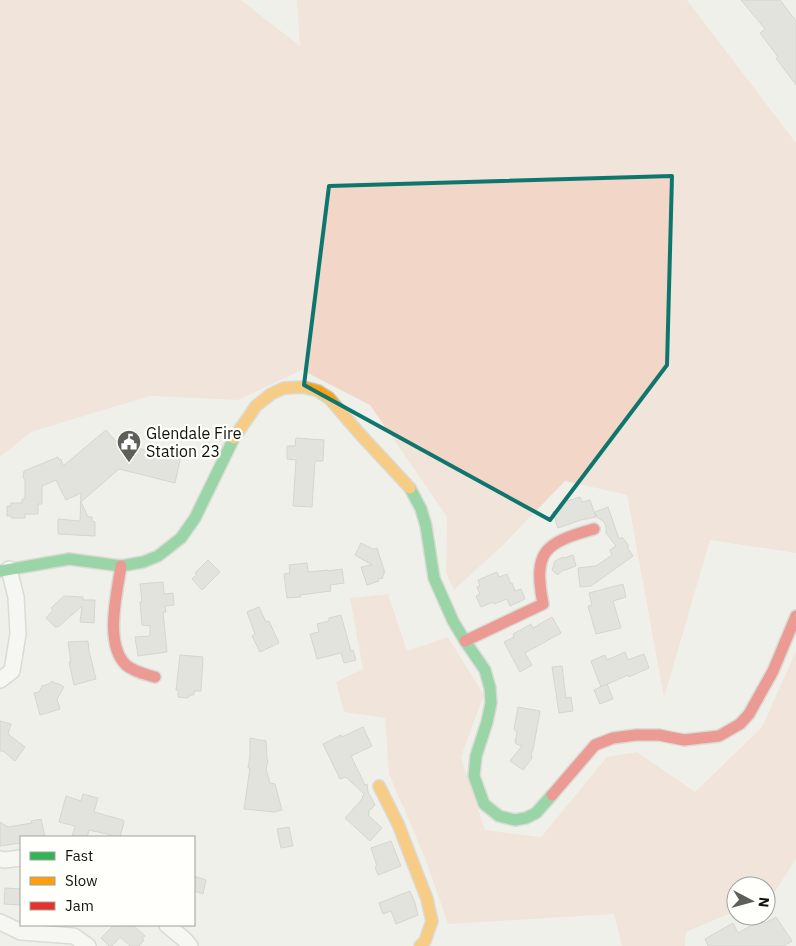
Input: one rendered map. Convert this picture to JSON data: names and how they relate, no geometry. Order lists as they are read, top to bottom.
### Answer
{
  "places": {
    "public building": ["Glendale Fire Station 23"]
  },
  "legend": ["Fast", "Slow", "Jam"],
  "north": "right"
}
